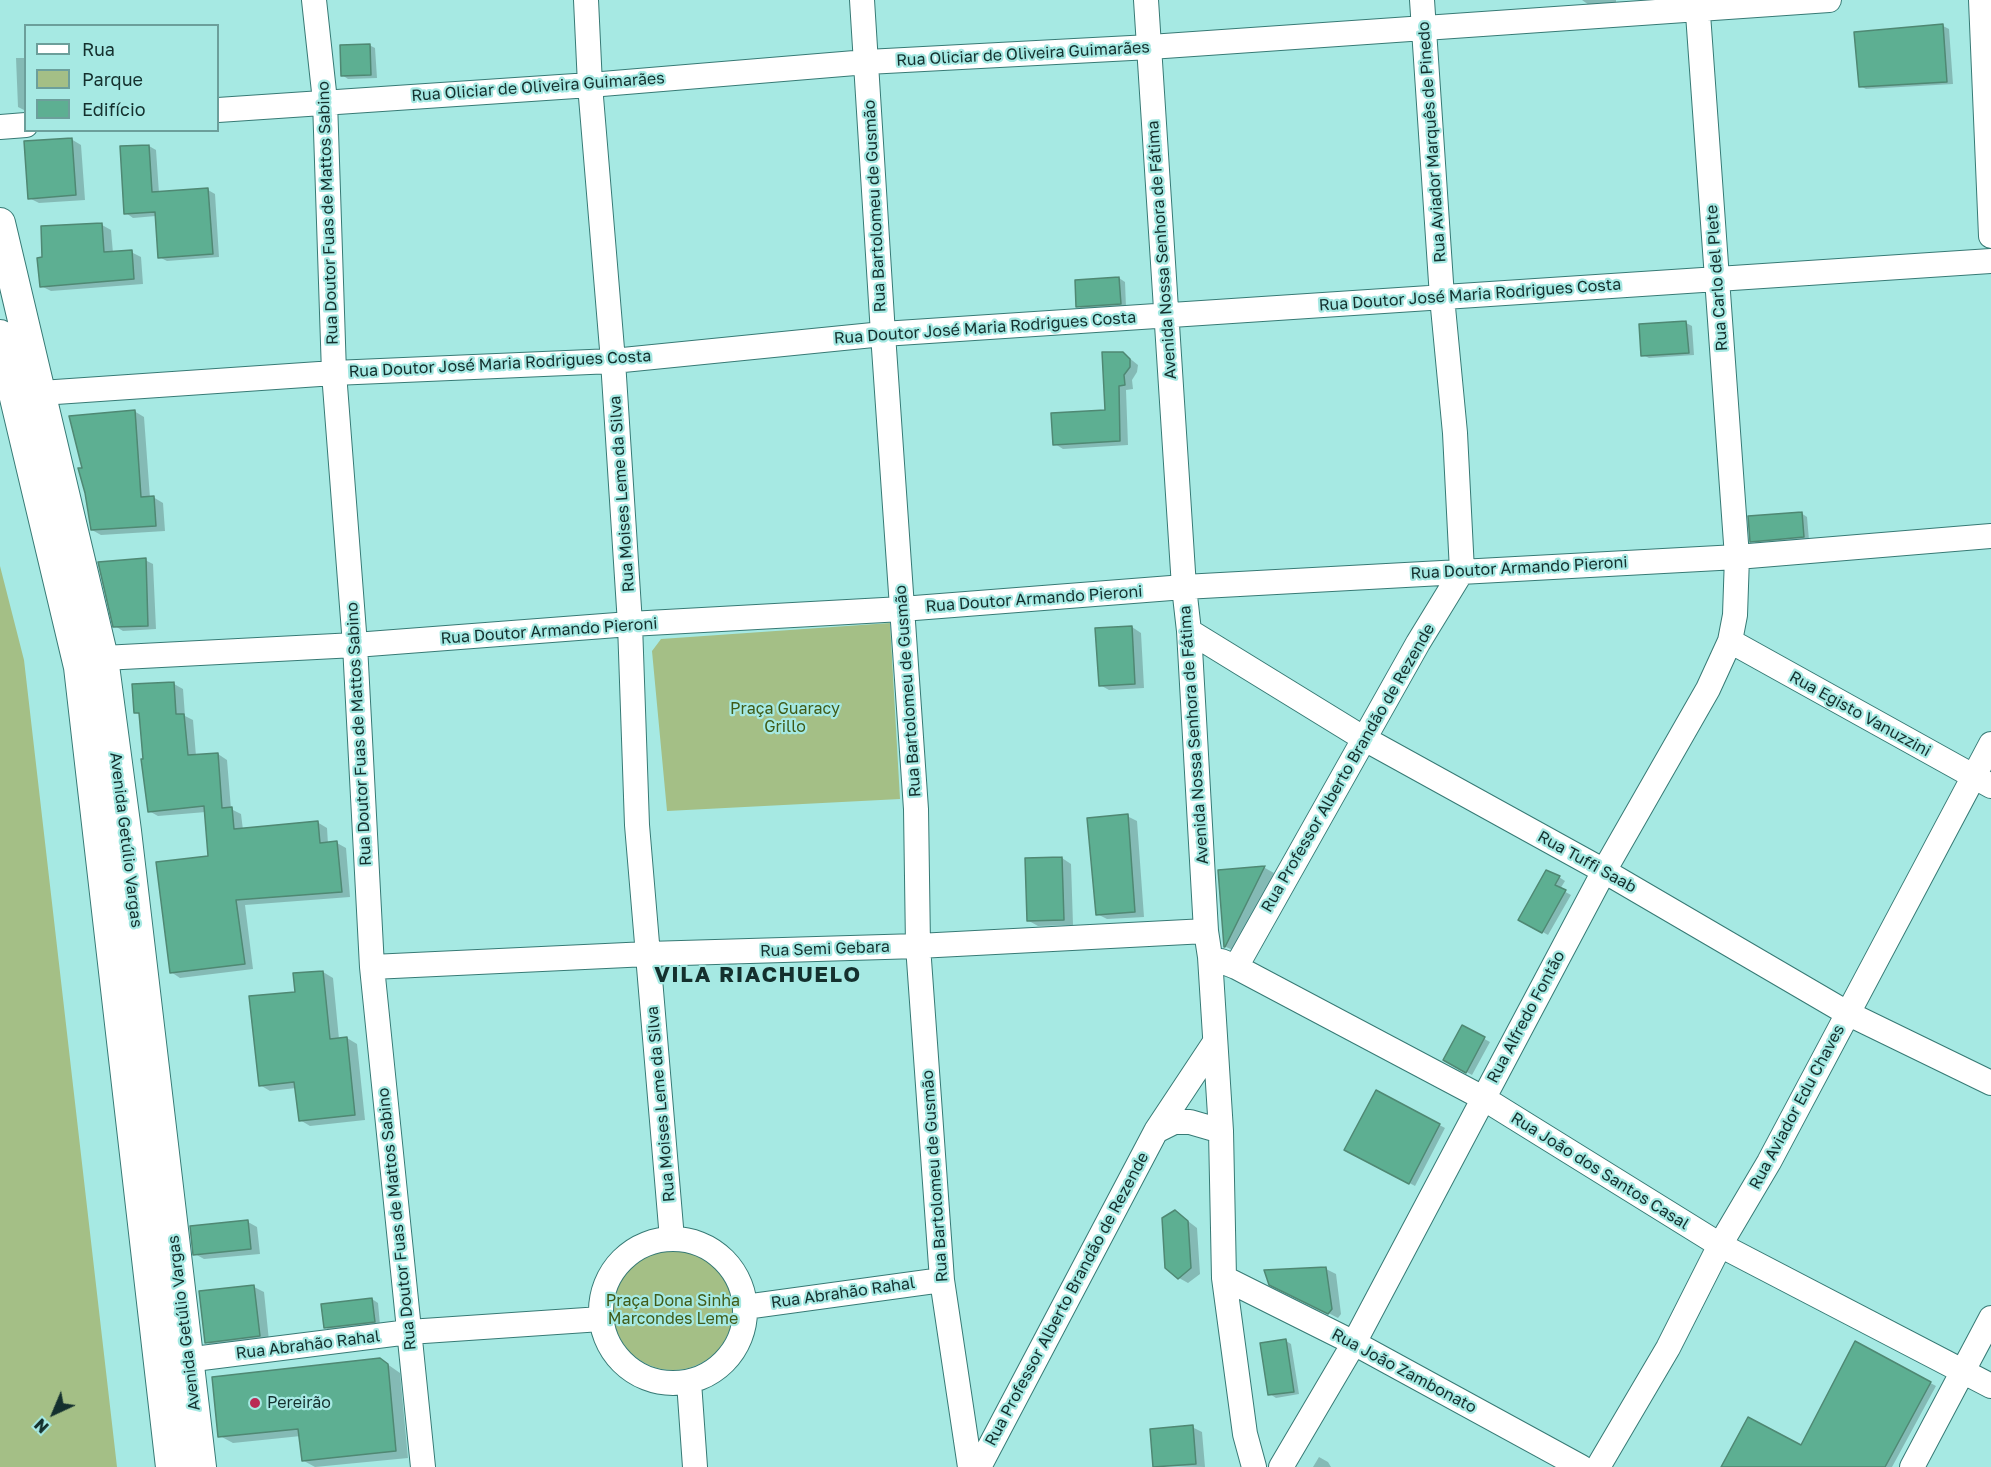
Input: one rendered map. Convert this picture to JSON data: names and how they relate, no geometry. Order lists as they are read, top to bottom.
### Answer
{
  "streets": {
    "main road": ["Avenida Getúlio Vargas"],
    "street": [
      "Rua Oliciar de Oliveira Guimarães",
      "Rua Aviador Marquês de Pinedo",
      "Rua Bartolomeu de Gusmão",
      "Rua Doutor Fuas de Mattos Sabino",
      "Avenida Nossa Senhora de Fátima",
      "Rua Carlo del Plete",
      "Rua Doutor José Maria Rodrigues Costa",
      "Rua Moises Leme da Silva",
      "Rua Doutor Armando Pieroni",
      "Rua Egisto Vanuzzini",
      "Rua Professor Alberto Brandão de Rezende",
      "Rua Tuffi Saab",
      "Rua Semi Gebara",
      "Rua Alfredo Fontão",
      "Rua Aviador Edu Chaves",
      "Rua João dos Santos Casal",
      "Rua Abrahão Rahal",
      "Rua João Zambonato"
    ]
  },
  "crossings": [
    ["Rua Oliciar de Oliveira Guimarães", "Rua Aviador Marquês de Pinedo"],
    ["Rua Oliciar de Oliveira Guimarães", "Rua Bartolomeu de Gusmão"],
    ["Rua Oliciar de Oliveira Guimarães", "Rua Doutor Fuas de Mattos Sabino"],
    ["Rua Oliciar de Oliveira Guimarães", "Avenida Nossa Senhora de Fátima"],
    ["Rua Oliciar de Oliveira Guimarães", "Rua Carlo del Plete"],
    ["Rua Oliciar de Oliveira Guimarães", "Rua Moises Leme da Silva"],
    ["Rua Aviador Marquês de Pinedo", "Rua Doutor José Maria Rodrigues Costa"],
    ["Rua Aviador Marquês de Pinedo", "Rua Doutor Armando Pieroni"],
    ["Rua Aviador Marquês de Pinedo", "Rua Professor Alberto Brandão de Rezende"],
    ["Rua Bartolomeu de Gusmão", "Rua Doutor José Maria Rodrigues Costa"],
    ["Rua Bartolomeu de Gusmão", "Rua Doutor Armando Pieroni"],
    ["Rua Bartolomeu de Gusmão", "Rua Professor Alberto Brandão de Rezende"],
    ["Rua Bartolomeu de Gusmão", "Rua Semi Gebara"],
    ["Rua Bartolomeu de Gusmão", "Rua Abrahão Rahal"],
    ["Rua Doutor Fuas de Mattos Sabino", "Rua Doutor José Maria Rodrigues Costa"],
    ["Rua Doutor Fuas de Mattos Sabino", "Rua Doutor Armando Pieroni"],
    ["Rua Doutor Fuas de Mattos Sabino", "Rua Semi Gebara"],
    ["Rua Doutor Fuas de Mattos Sabino", "Rua Abrahão Rahal"],
    ["Avenida Nossa Senhora de Fátima", "Rua Doutor José Maria Rodrigues Costa"],
    ["Avenida Nossa Senhora de Fátima", "Rua Doutor Armando Pieroni"],
    ["Avenida Nossa Senhora de Fátima", "Rua Professor Alberto Brandão de Rezende"],
    ["Avenida Nossa Senhora de Fátima", "Rua Tuffi Saab"],
    ["Avenida Nossa Senhora de Fátima", "Rua Semi Gebara"],
    ["Avenida Nossa Senhora de Fátima", "Rua João dos Santos Casal"],
    ["Avenida Nossa Senhora de Fátima", "Rua João Zambonato"],
    ["Rua Carlo del Plete", "Rua Doutor José Maria Rodrigues Costa"],
    ["Rua Carlo del Plete", "Rua Doutor Armando Pieroni"],
    ["Rua Carlo del Plete", "Rua Alfredo Fontão"],
    ["Rua Doutor José Maria Rodrigues Costa", "Rua Moises Leme da Silva"],
    ["Rua Doutor José Maria Rodrigues Costa", "Avenida Getúlio Vargas"],
    ["Rua Moises Leme da Silva", "Rua Doutor Armando Pieroni"],
    ["Rua Moises Leme da Silva", "Rua Semi Gebara"],
    ["Rua Moises Leme da Silva", "Rua Abrahão Rahal"],
    ["Rua Doutor Armando Pieroni", "Rua Professor Alberto Brandão de Rezende"],
    ["Rua Doutor Armando Pieroni", "Avenida Getúlio Vargas"],
    ["Rua Doutor Armando Pieroni", "Rua Alfredo Fontão"],
    ["Rua Egisto Vanuzzini", "Rua Alfredo Fontão"],
    ["Rua Egisto Vanuzzini", "Rua Aviador Edu Chaves"],
    ["Rua Professor Alberto Brandão de Rezende", "Rua Tuffi Saab"],
    ["Rua Professor Alberto Brandão de Rezende", "Rua João dos Santos Casal"],
    ["Avenida Getúlio Vargas", "Rua Abrahão Rahal"],
    ["Rua Tuffi Saab", "Rua Alfredo Fontão"],
    ["Rua Tuffi Saab", "Rua Aviador Edu Chaves"],
    ["Rua Alfredo Fontão", "Rua João dos Santos Casal"],
    ["Rua Alfredo Fontão", "Rua João Zambonato"],
    ["Rua Aviador Edu Chaves", "Rua João dos Santos Casal"]
  ],
  "districts": ["VILA RIACHUELO"],
  "parks": ["Praça Guaracy Grillo", "Praça Dona Sinha Marcondes Leme"],
  "places": ["Pereirão"],
  "legend": ["Rua", "Parque", "Edifício"],
  "north": "bottom left"
}
